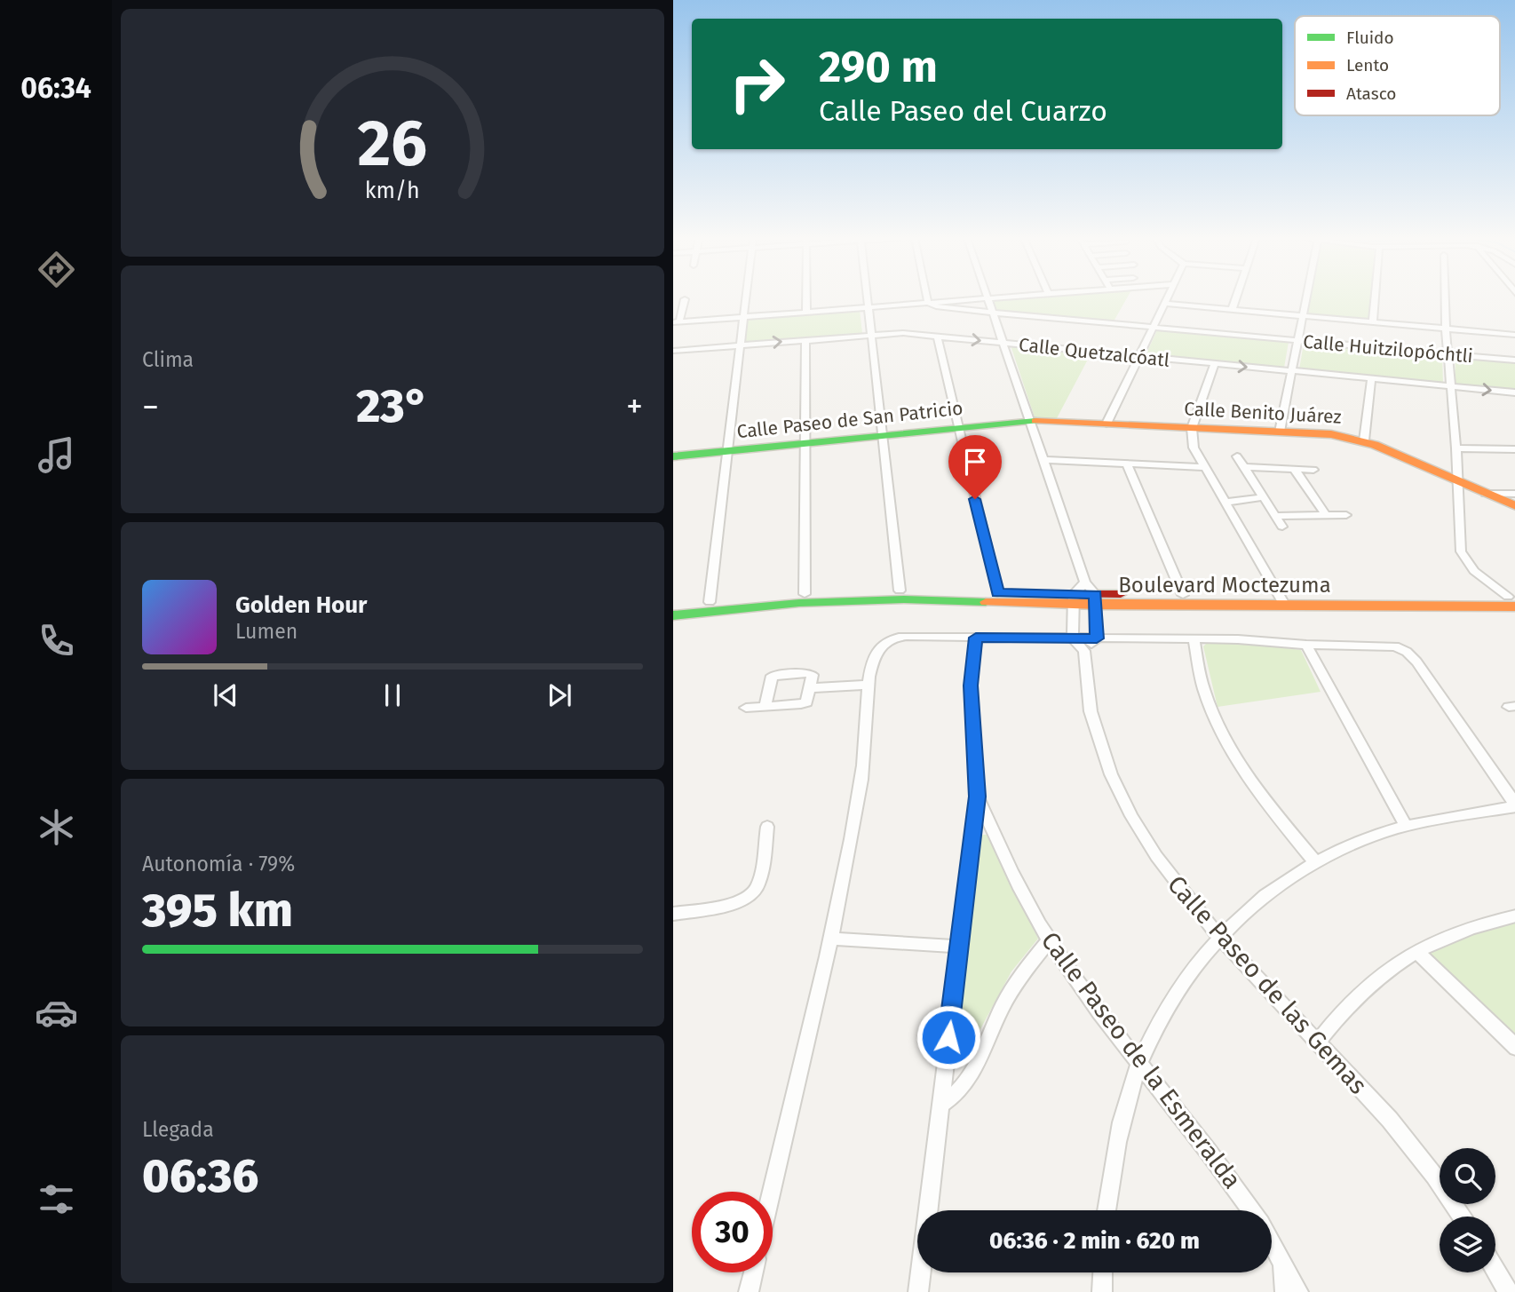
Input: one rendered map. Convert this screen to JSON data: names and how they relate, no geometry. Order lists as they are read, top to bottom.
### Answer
{
  "streets": {
    "main road": ["Calle Benito Juárez", "Calle Paseo de San Patricio", "Boulevard Moctezuma"],
    "street": [
      "Calle Huitzilopóchtli",
      "Calle Quetzalcóatl",
      "Calle Paseo de las Gemas",
      "Calle Paseo de la Esmeralda"
    ]
  },
  "crossings": [
    ["Calle Benito Juárez", "Calle Paseo de San Patricio"]
  ],
  "legend": ["Fluido", "Lento", "Atasco"],
  "page": {
    "tabs": "06:34",
    "turn": ["290 m", "Calle Paseo del Cuarzo"],
    "tile": [
      "Clima",
      ["Autonomía · 79%", "395 km"],
      ["Llegada", "06:36"]
    ],
    "heat": ["−", "23°", "+"],
    "song": ["Golden Hour", "Lumen"],
    "limit": "30",
    "trip": "06:36 · 2 min · 620 m",
    "gauge": ["26", "km/h"]
  }
}
